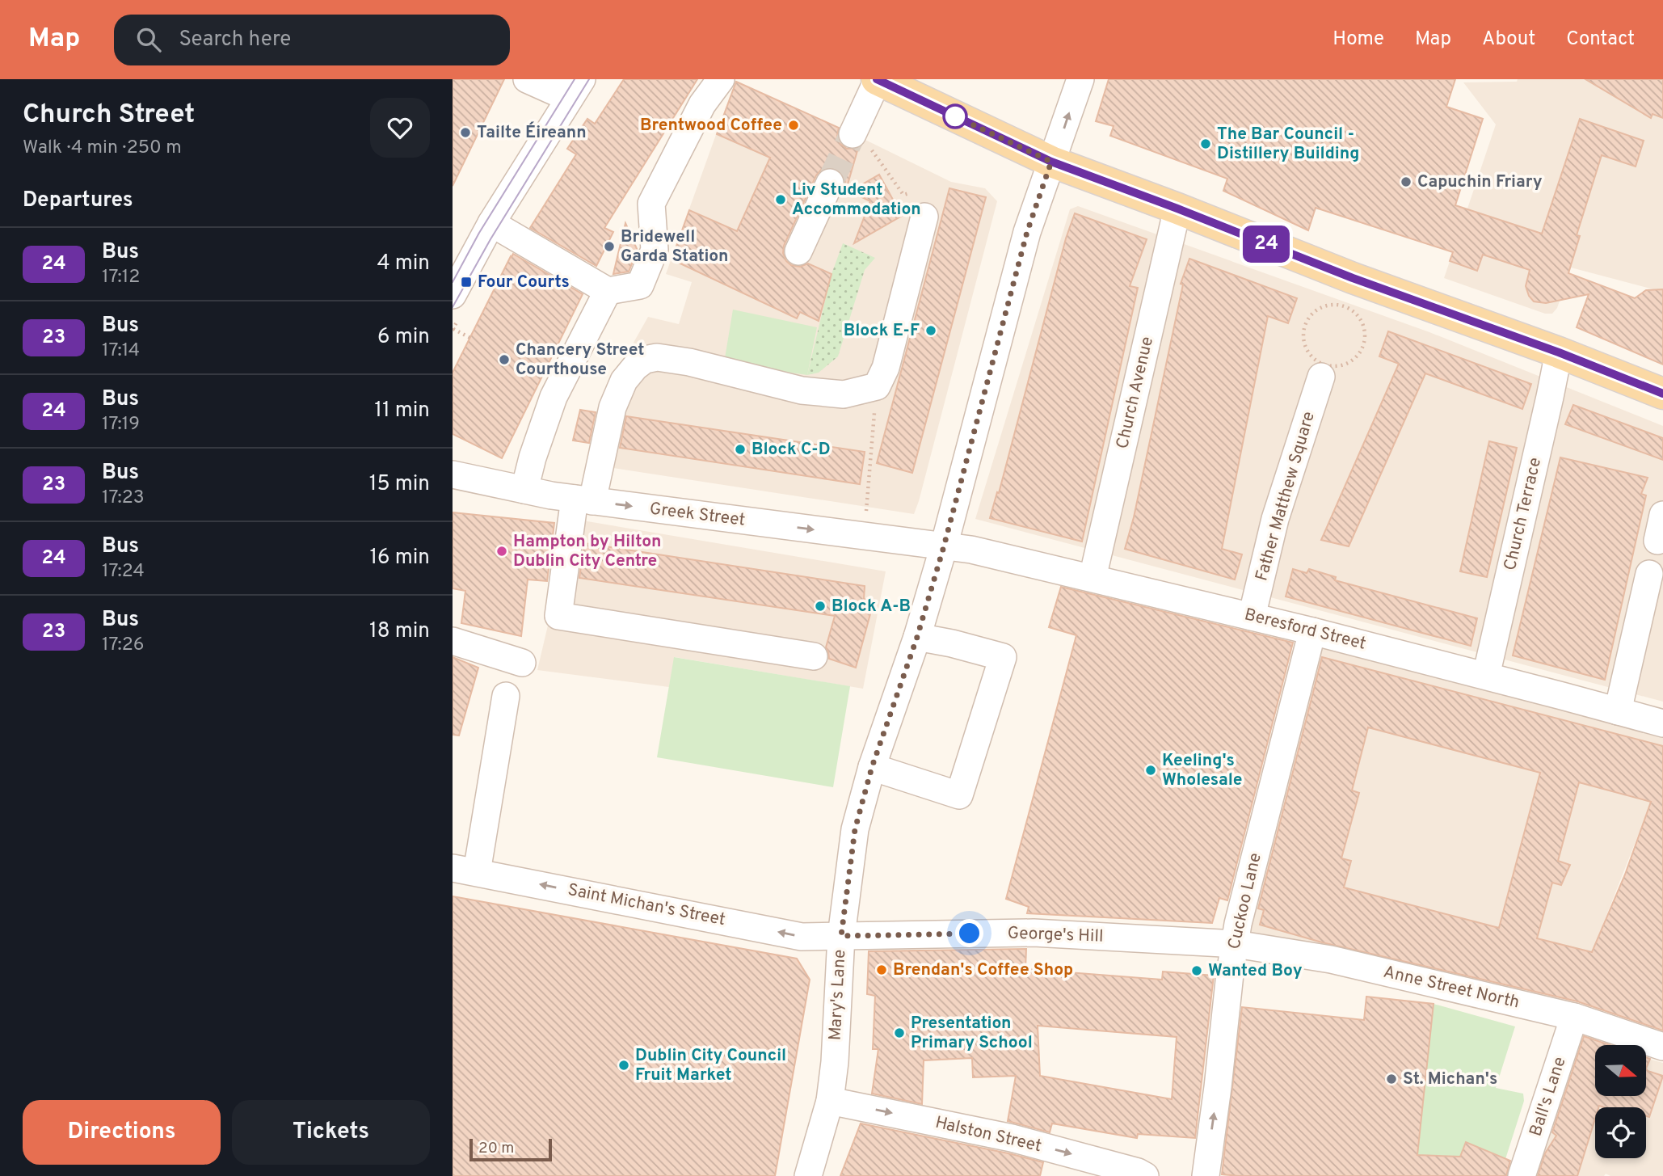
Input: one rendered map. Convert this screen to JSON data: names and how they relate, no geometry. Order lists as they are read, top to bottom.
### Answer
{
  "streets": {
    "street": [
      "Church Avenue",
      "Father Matthew Square",
      "Church Terrace",
      "Greek Street",
      "Beresford Street",
      "Cuckoo Lane",
      "Saint Michan's Street",
      "George's Hill",
      "Anne Street North",
      "Mary's Lane",
      "Ball's Lane",
      "Halston Street"
    ]
  },
  "crossings": [
    ["Church Avenue", "Beresford Street"],
    ["Father Matthew Square", "Beresford Street"],
    ["Church Terrace", "Beresford Street"],
    ["Greek Street", "Beresford Street"],
    ["Greek Street", "Mary's Lane"],
    ["Beresford Street", "Cuckoo Lane"],
    ["Beresford Street", "Mary's Lane"],
    ["Cuckoo Lane", "George's Hill"],
    ["Cuckoo Lane", "Anne Street North"],
    ["Saint Michan's Street", "George's Hill"],
    ["Saint Michan's Street", "Mary's Lane"],
    ["George's Hill", "Anne Street North"],
    ["George's Hill", "Mary's Lane"],
    ["Anne Street North", "Ball's Lane"],
    ["Mary's Lane", "Halston Street"]
  ],
  "one_way": [
    "Greek Street",
    "Cuckoo Lane",
    "Saint Michan's Street",
    "Halston Street"
  ],
  "places": {
    "other": [
      "Brentwood Coffee",
      "Tailte Éireann",
      "The Bar Council - Distillery Building",
      "Capuchin Friary",
      "Liv Student Accommodation",
      "Bridewell Garda Station",
      "Block E-F",
      "Chancery Street Courthouse",
      "Block C-D",
      "Hampton by Hilton Dublin City Centre",
      "Block A-B",
      "Keeling's Wholesale",
      "Brendan's Coffee Shop",
      "Wanted Boy",
      "Presentation Primary School",
      "Dublin City Council Fruit Market",
      "St. Michan's"
    ],
    "transit": ["Four Courts"]
  },
  "lines": ["bus line 24"],
  "scale_bar": "20 m",
  "north": "right",
  "page": {
    "header": "Map",
    "search": "Search here",
    "nav": [
      "Home",
      "Map",
      "About",
      "Contact"
    ],
    "heading": [
      ["Church Street", "Walk · 4 min · 250 m"],
      "Departures"
    ],
    "on_map": "24",
    "list": [
      {
        "mark": "24",
        "name": "Bus",
        "note": "17:12",
        "value": "4 min"
      },
      {
        "mark": "23",
        "name": "Bus",
        "note": "17:14",
        "value": "6 min"
      },
      {
        "mark": "24",
        "name": "Bus",
        "note": "17:19",
        "value": "11 min"
      },
      {
        "mark": "23",
        "name": "Bus",
        "note": "17:23",
        "value": "15 min"
      },
      {
        "mark": "24",
        "name": "Bus",
        "note": "17:24",
        "value": "16 min"
      },
      {
        "mark": "23",
        "name": "Bus",
        "note": "17:26",
        "value": "18 min"
      }
    ],
    "buttons": ["Directions", "Tickets"],
    "scale": "20 m"
  }
}
